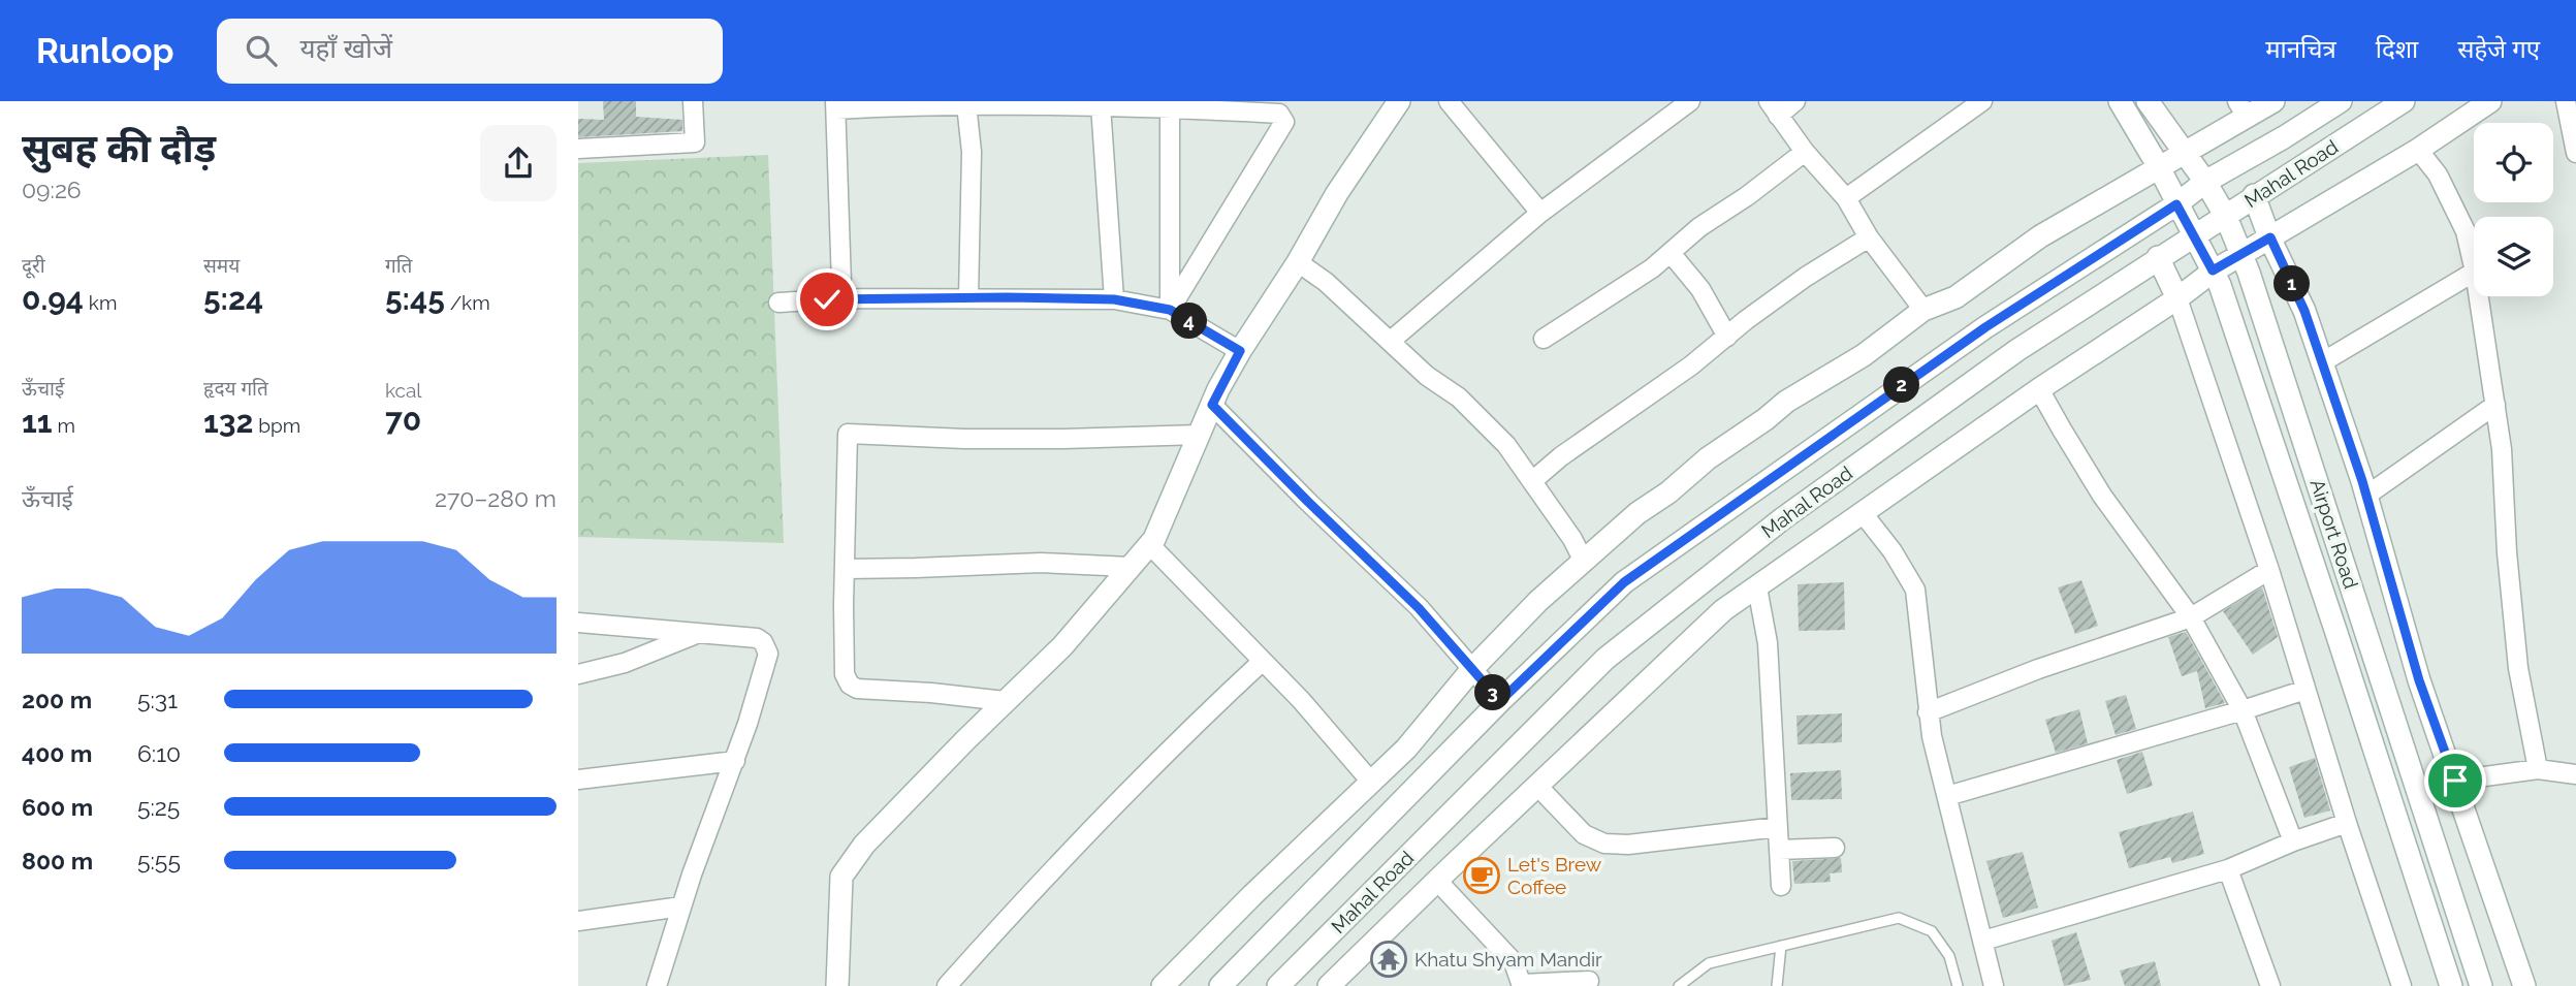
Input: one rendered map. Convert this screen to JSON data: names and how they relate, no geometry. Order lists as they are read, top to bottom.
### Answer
{
  "streets": {
    "street": ["Mahal Road", "Airport Road"]
  },
  "crossings": [
    ["Mahal Road", "Airport Road"]
  ],
  "places": {
    "cafe": ["Let's Brew Coffee"],
    "temple": ["Khatu Shyam Mandir"]
  },
  "page": {
    "header": "Runloop",
    "search": "यहाँ खोजें",
    "nav": ["मानचित्र", "दिशा", "सहेजे गए"],
    "heading": ["सुबह की दौड़", "09:26"],
    "stats": [
      ["दूरी", "0.94 km"],
      ["समय", "5:24"],
      ["गति", "5:45 /km"],
      ["ऊँचाई", "11 m"],
      ["हृदय गति", "132 bpm"],
      ["kcal", "70"]
    ],
    "pins": [
      "1",
      "4",
      "2",
      "3"
    ],
    "chart": ["ऊँचाई", "270–280 m"],
    "list": [
      {
        "name": "200 m",
        "note": "5:31"
      },
      {
        "name": "400 m",
        "note": "6:10"
      },
      {
        "name": "600 m",
        "note": "5:25"
      },
      {
        "name": "800 m",
        "note": "5:55"
      }
    ]
  }
}
